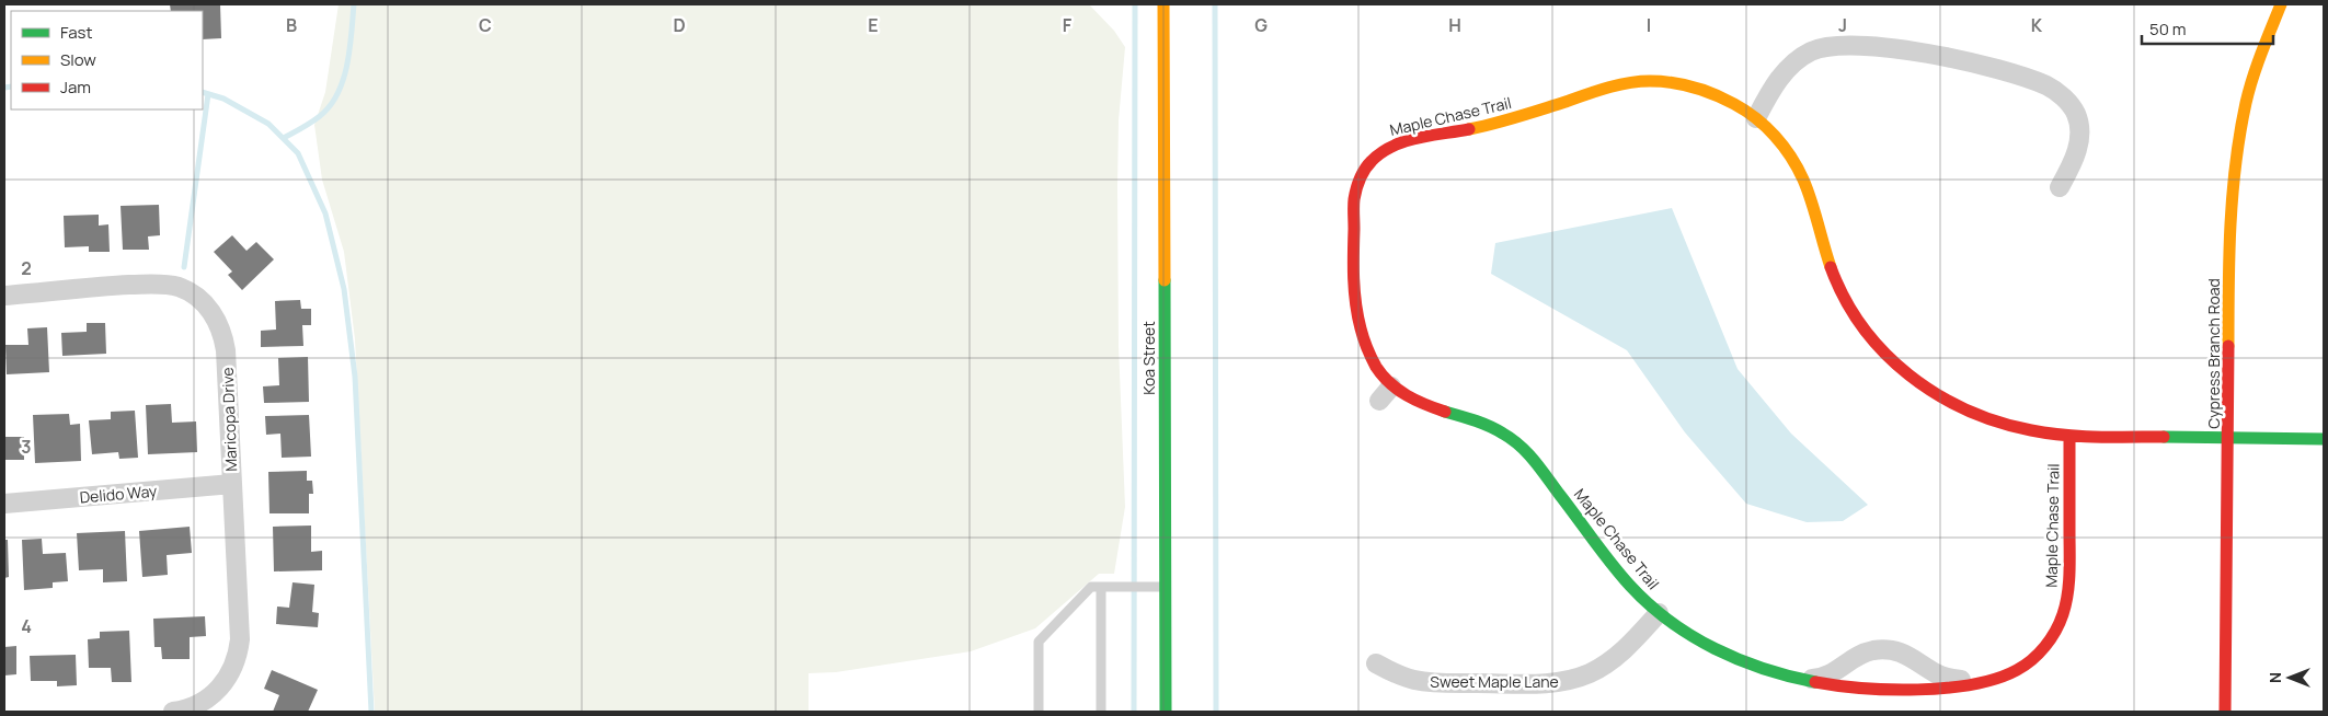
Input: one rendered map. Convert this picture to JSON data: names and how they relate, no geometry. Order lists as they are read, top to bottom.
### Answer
{
  "streets": {
    "street": [
      "Maple Chase Trail",
      "Cypress Branch Road",
      "Koa Street",
      "Maricopa Drive",
      "Delido Way",
      "Sweet Maple Lane"
    ]
  },
  "crossings": [
    ["Maple Chase Trail", "Cypress Branch Road"],
    ["Maple Chase Trail", "Sweet Maple Lane"],
    ["Maricopa Drive", "Delido Way"]
  ],
  "legend": ["Fast", "Slow", "Jam"],
  "scale_bar": "50 m",
  "north": "left",
  "grid": {
    "columns": [
      "B",
      "C",
      "D",
      "E",
      "F",
      "G",
      "H",
      "I",
      "J",
      "K"
    ],
    "rows": ["2", "3", "4"]
  }
}
